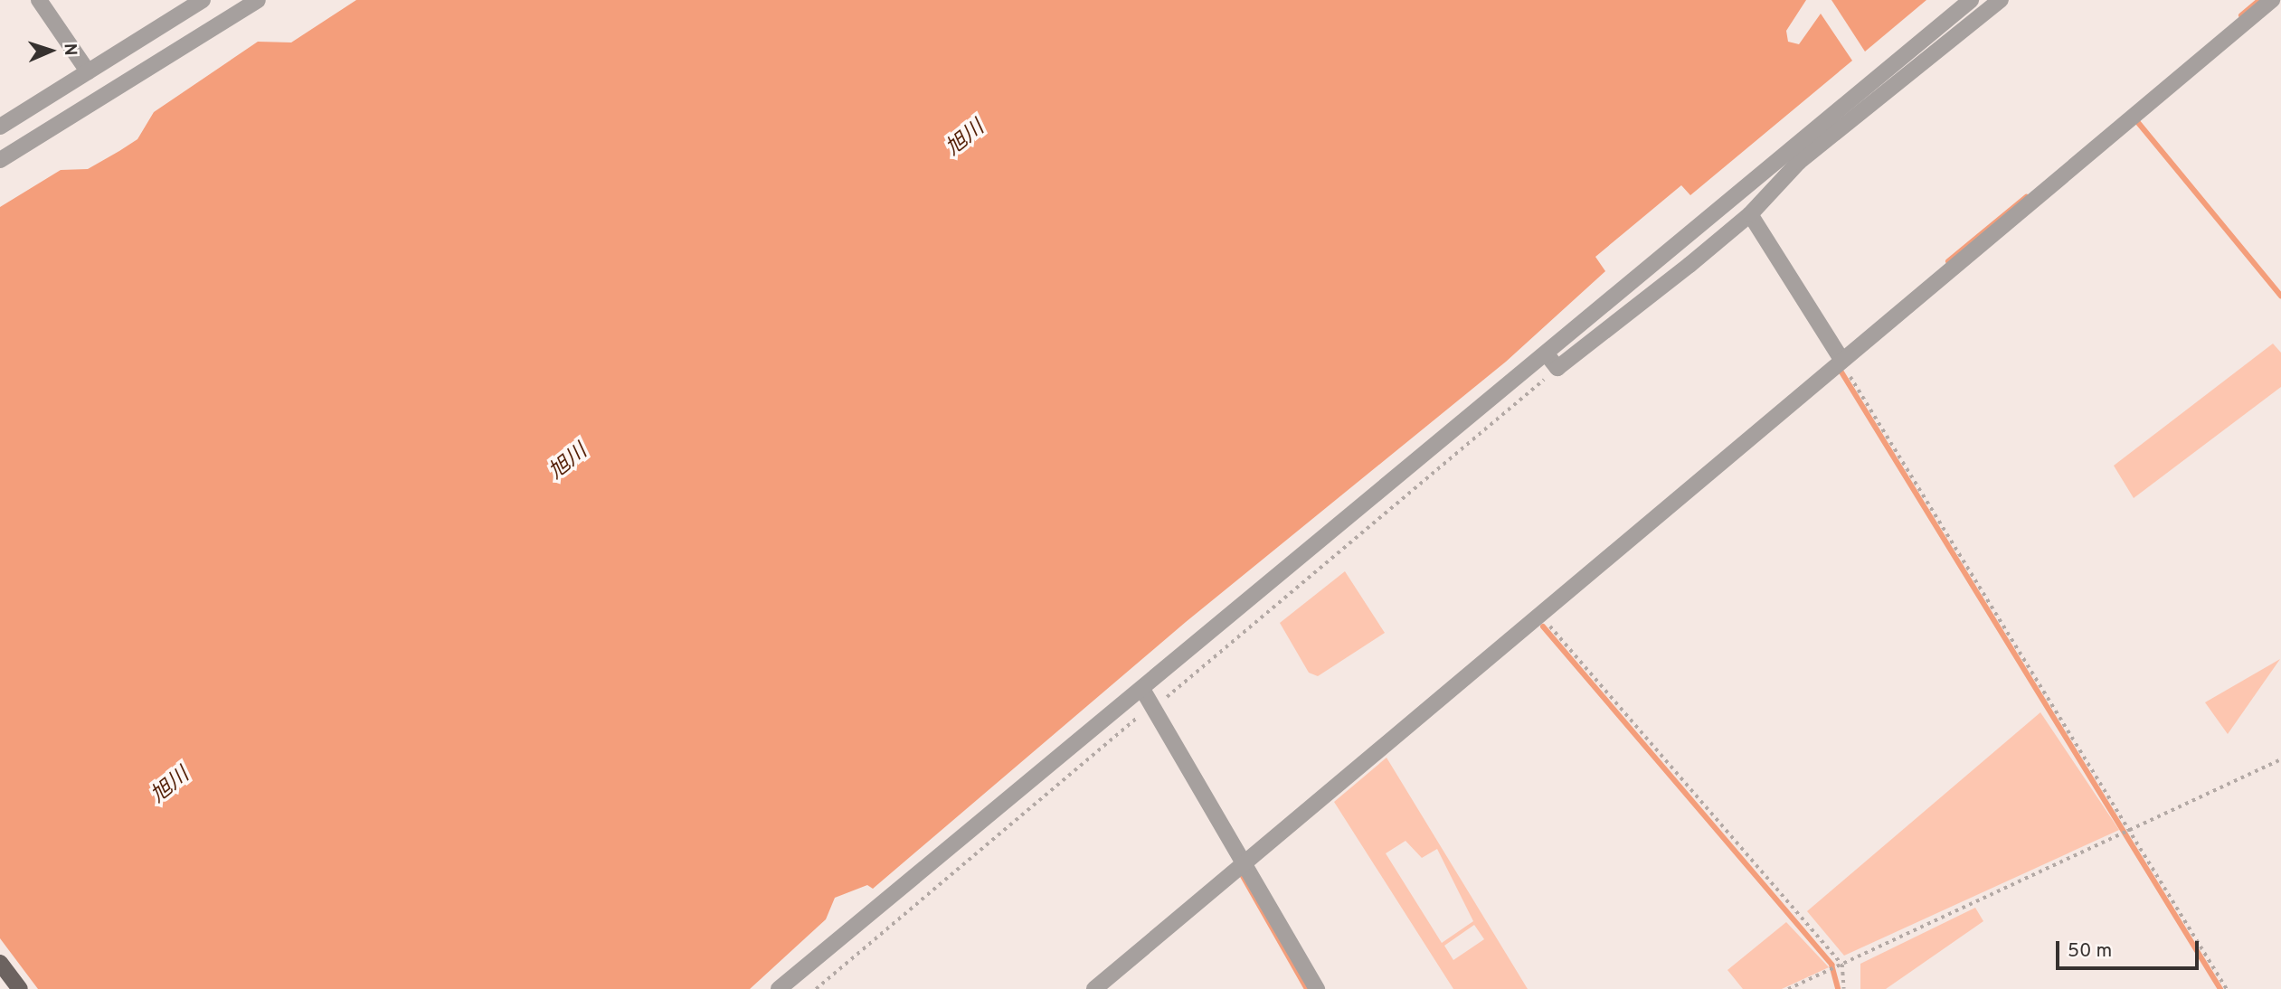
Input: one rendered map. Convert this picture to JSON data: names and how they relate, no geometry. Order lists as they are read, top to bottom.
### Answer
{
  "water": ["旭川"],
  "scale_bar": "50 m",
  "north": "right"
}
